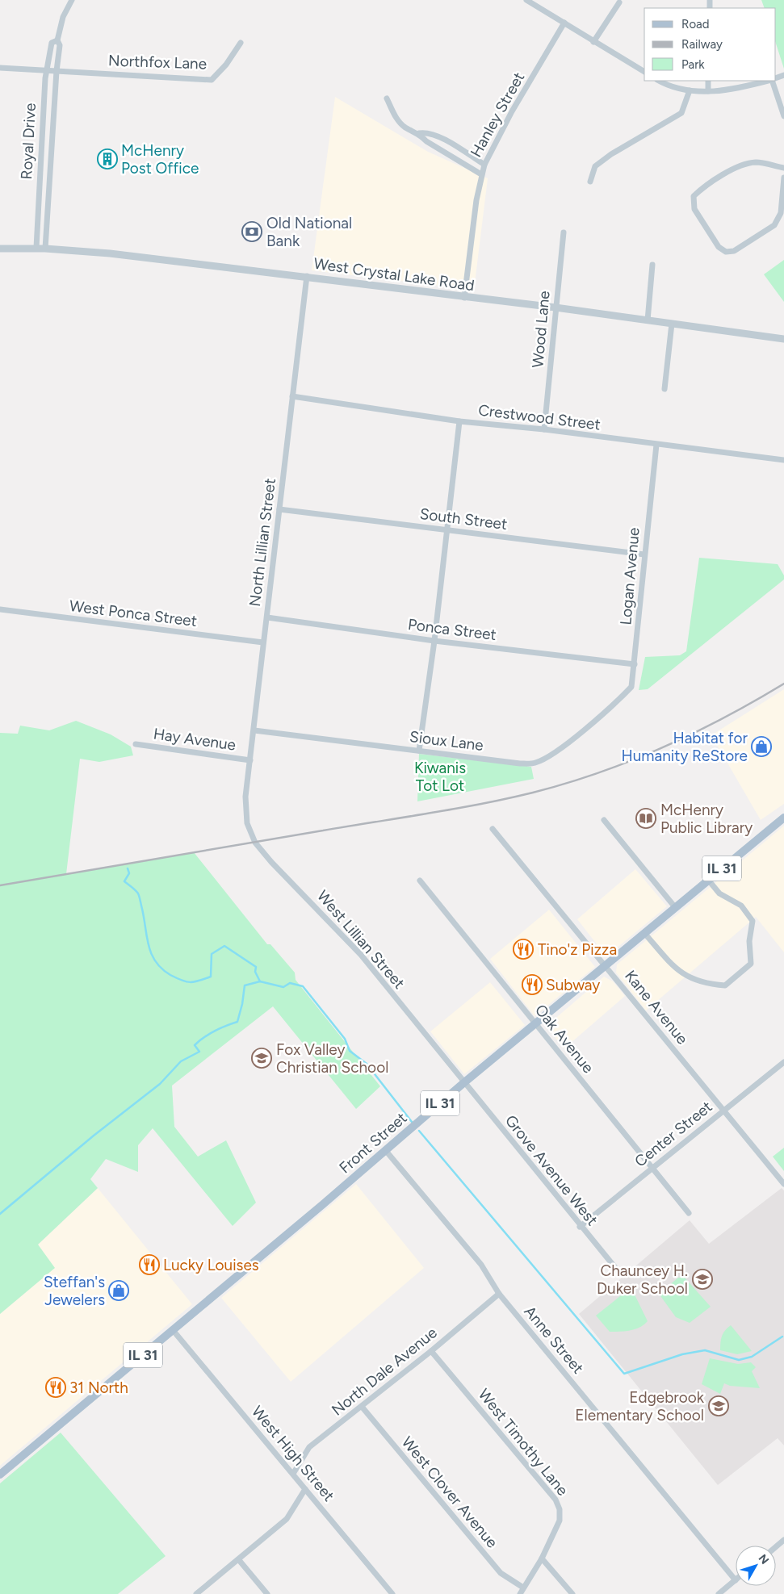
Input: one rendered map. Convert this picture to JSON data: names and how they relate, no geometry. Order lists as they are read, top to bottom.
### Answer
{
  "streets": {
    "main road": ["IL 31", "Front Street"],
    "street": [
      "Northfox Lane",
      "Hanley Street",
      "Royal Drive",
      "West Crystal Lake Road",
      "Wood Lane",
      "Crestwood Street",
      "South Street",
      "North Lillian Street",
      "Logan Avenue",
      "West Ponca Street",
      "Ponca Street",
      "Hay Avenue",
      "Sioux Lane",
      "West Lillian Street",
      "Kane Avenue",
      "Oak Avenue",
      "Center Street",
      "Grove Avenue West",
      "Anne Street",
      "North Dale Avenue",
      "West Timothy Lane",
      "West High Street",
      "West Clover Avenue"
    ]
  },
  "crossings": [
    ["Northfox Lane", "Royal Drive"],
    ["Hanley Street", "West Crystal Lake Road"],
    ["Royal Drive", "West Crystal Lake Road"],
    ["West Crystal Lake Road", "Wood Lane"],
    ["West Crystal Lake Road", "North Lillian Street"],
    ["Wood Lane", "Crestwood Street"],
    ["Crestwood Street", "North Lillian Street"],
    ["Crestwood Street", "Logan Avenue"],
    ["South Street", "North Lillian Street"],
    ["South Street", "Logan Avenue"],
    ["North Lillian Street", "West Ponca Street"],
    ["North Lillian Street", "Ponca Street"],
    ["North Lillian Street", "Hay Avenue"],
    ["North Lillian Street", "Sioux Lane"],
    ["North Lillian Street", "West Lillian Street"],
    ["Logan Avenue", "Ponca Street"],
    ["Logan Avenue", "Sioux Lane"],
    ["West Lillian Street", "Front Street"],
    ["West Lillian Street", "Grove Avenue West"],
    ["Kane Avenue", "Center Street"],
    ["Kane Avenue", "Front Street"],
    ["Oak Avenue", "Center Street"],
    ["Oak Avenue", "Front Street"],
    ["Center Street", "Grove Avenue West"],
    ["Front Street", "Grove Avenue West"],
    ["Front Street", "Anne Street"],
    ["Front Street", "West High Street"],
    ["Anne Street", "North Dale Avenue"],
    ["North Dale Avenue", "West Timothy Lane"],
    ["North Dale Avenue", "West High Street"],
    ["North Dale Avenue", "West Clover Avenue"],
    ["West Timothy Lane", "West Clover Avenue"]
  ],
  "parks": ["Kiwanis Tot Lot"],
  "places": {
    "building": ["McHenry Post Office"],
    "bank": ["Old National Bank"],
    "shop": ["Habitat for Humanity ReStore", "Steffan's Jewelers"],
    "library": ["McHenry Public Library"],
    "restaurant": [
      "Tino'z Pizza",
      "Subway",
      "Lucky Louises",
      "31 North"
    ],
    "school or university": ["Fox Valley Christian School", "Chauncey H. Duker School", "Edgebrook Elementary School"]
  },
  "legend": ["Road", "Railway", "Park"],
  "north": "top right"
}
